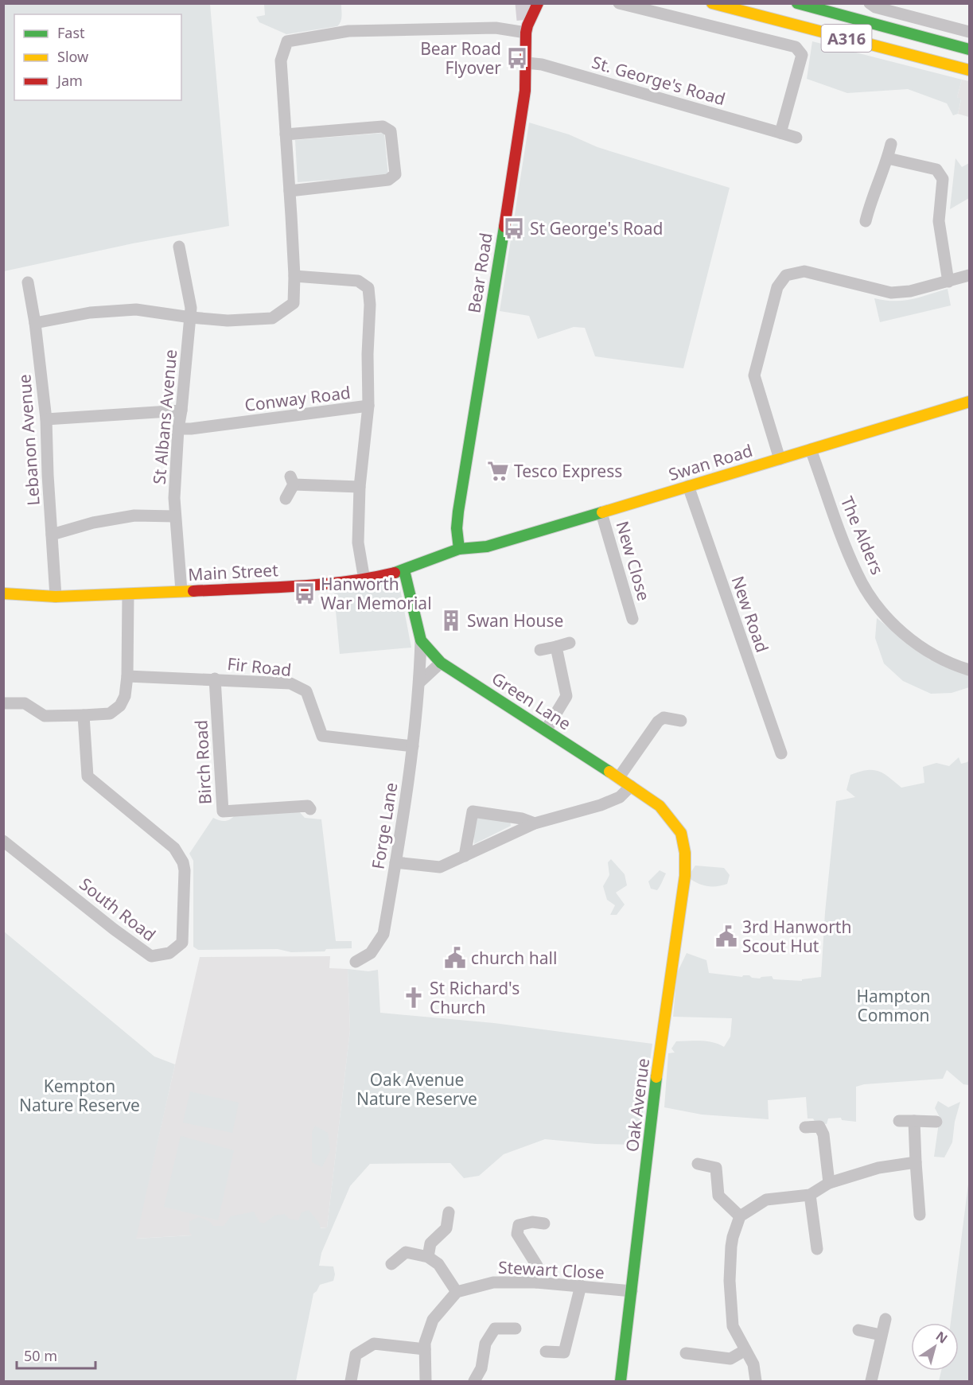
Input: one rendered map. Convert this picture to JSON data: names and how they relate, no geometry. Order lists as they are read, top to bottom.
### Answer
{
  "streets": {
    "main road": [
      "A316",
      "Bear Road",
      "Swan Road",
      "Main Street",
      "Green Lane",
      "Oak Avenue"
    ],
    "street": [
      "St. George's Road",
      "Conway Road",
      "St Albans Avenue",
      "Lebanon Avenue",
      "The Alders",
      "New Close",
      "New Road",
      "Fir Road",
      "Birch Road",
      "Forge Lane",
      "South Road",
      "Stewart Close"
    ]
  },
  "crossings": [
    ["St. George's Road", "Bear Road"],
    ["Bear Road", "Swan Road"],
    ["Bear Road", "Main Street"],
    ["Conway Road", "St Albans Avenue"],
    ["Conway Road", "Main Street"],
    ["St Albans Avenue", "Main Street"],
    ["Lebanon Avenue", "Main Street"],
    ["Swan Road", "The Alders"],
    ["Swan Road", "New Close"],
    ["Swan Road", "Main Street"],
    ["Swan Road", "New Road"],
    ["Main Street", "Green Lane"],
    ["Fir Road", "Birch Road"],
    ["Fir Road", "Forge Lane"],
    ["Green Lane", "Forge Lane"],
    ["Green Lane", "Oak Avenue"],
    ["Oak Avenue", "Stewart Close"]
  ],
  "parks": ["Hampton Common", "Oak Avenue Nature Reserve", "Kempton Nature Reserve"],
  "places": {
    "bus stop": ["Bear Road Flyover", "St George's Road", "Hanworth War Memorial"],
    "supermarket": ["Tesco Express"],
    "building": ["Swan House"],
    "public building": ["3rd Hanworth Scout Hut", "church hall"],
    "church": ["St Richard's Church"]
  },
  "legend": ["Fast", "Slow", "Jam"],
  "scale_bar": "50 m",
  "north": "top right"
}
